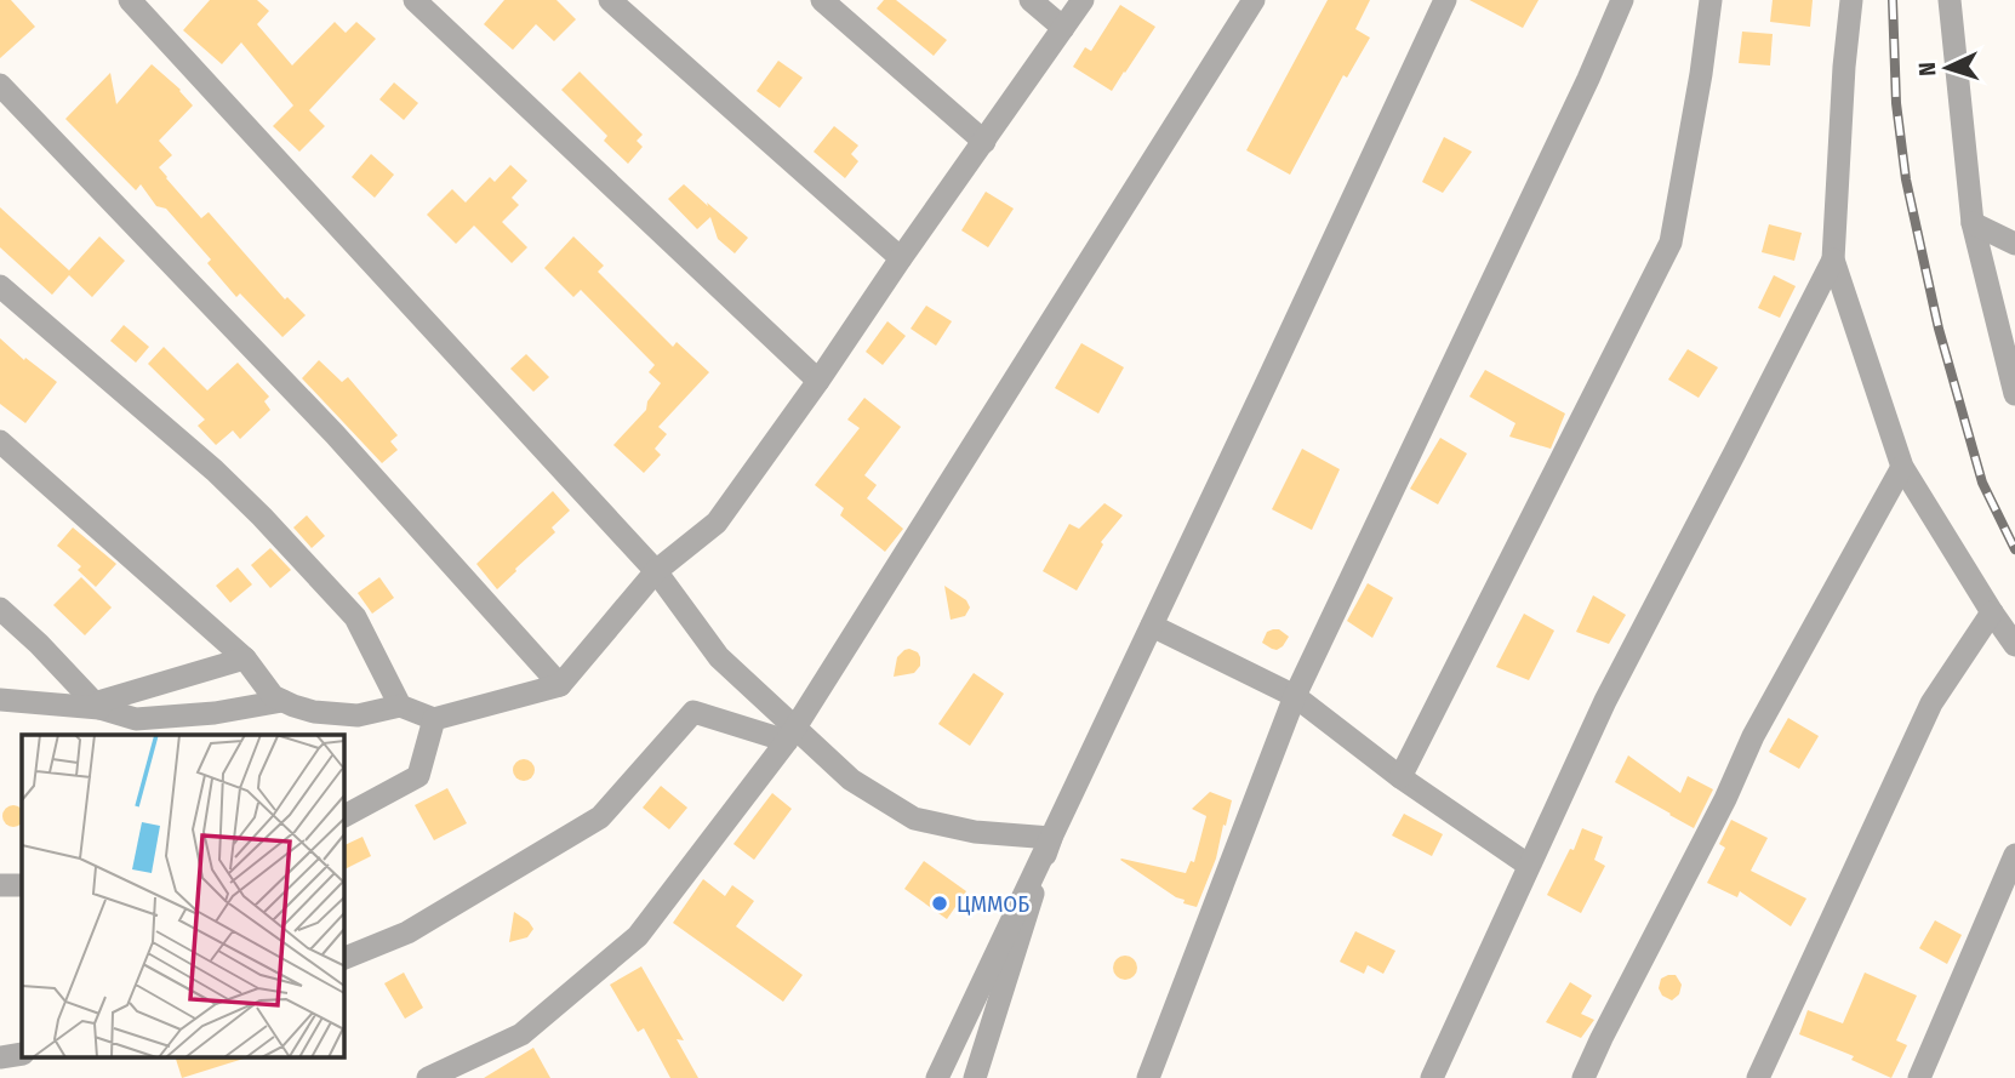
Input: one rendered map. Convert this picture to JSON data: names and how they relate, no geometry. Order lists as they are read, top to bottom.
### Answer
{
  "places": ["ЦММОБ"],
  "north": "left"
}
